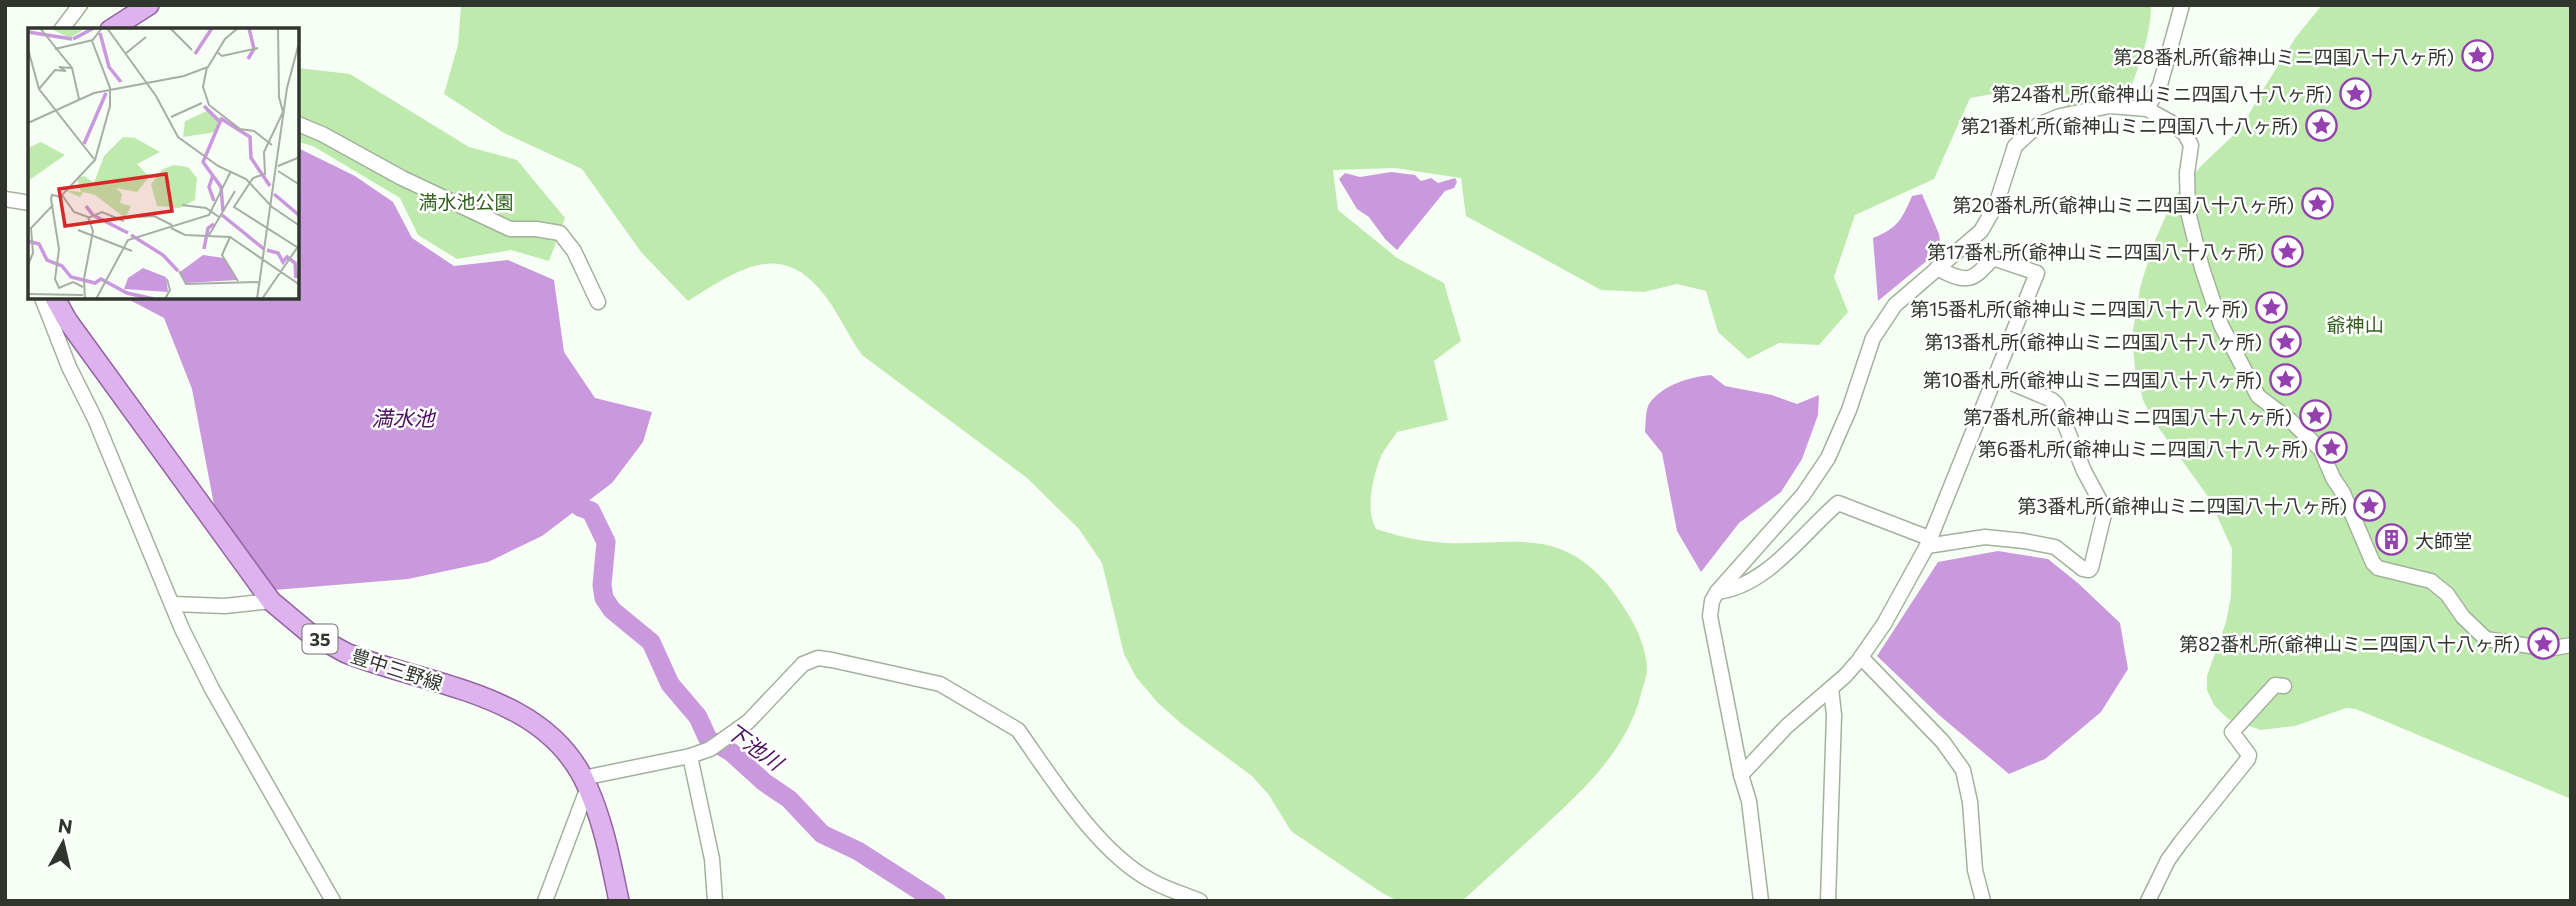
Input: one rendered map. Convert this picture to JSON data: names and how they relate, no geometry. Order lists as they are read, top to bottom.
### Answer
{
  "streets": {
    "main road": ["35", "豊中三野線"]
  },
  "water": ["満水池", "下池川"],
  "parks": ["満水池公園", "爺神山"],
  "places": {
    "place": [
      "第28番札所(爺神山ミニ四国八十八ヶ所)",
      "第24番札所(爺神山ミニ四国八十八ヶ所)",
      "第21番札所(爺神山ミニ四国八十八ヶ所)",
      "第20番札所(爺神山ミニ四国八十八ヶ所)",
      "第17番札所(爺神山ミニ四国八十八ヶ所)",
      "第15番札所(爺神山ミニ四国八十八ヶ所)",
      "第13番札所(爺神山ミニ四国八十八ヶ所)",
      "第10番札所(爺神山ミニ四国八十八ヶ所)",
      "第7番札所(爺神山ミニ四国八十八ヶ所)",
      "第6番札所(爺神山ミニ四国八十八ヶ所)",
      "第3番札所(爺神山ミニ四国八十八ヶ所)",
      "第82番札所(爺神山ミニ四国八十八ヶ所)"
    ],
    "building": ["大師堂"]
  },
  "north": "top"
}
